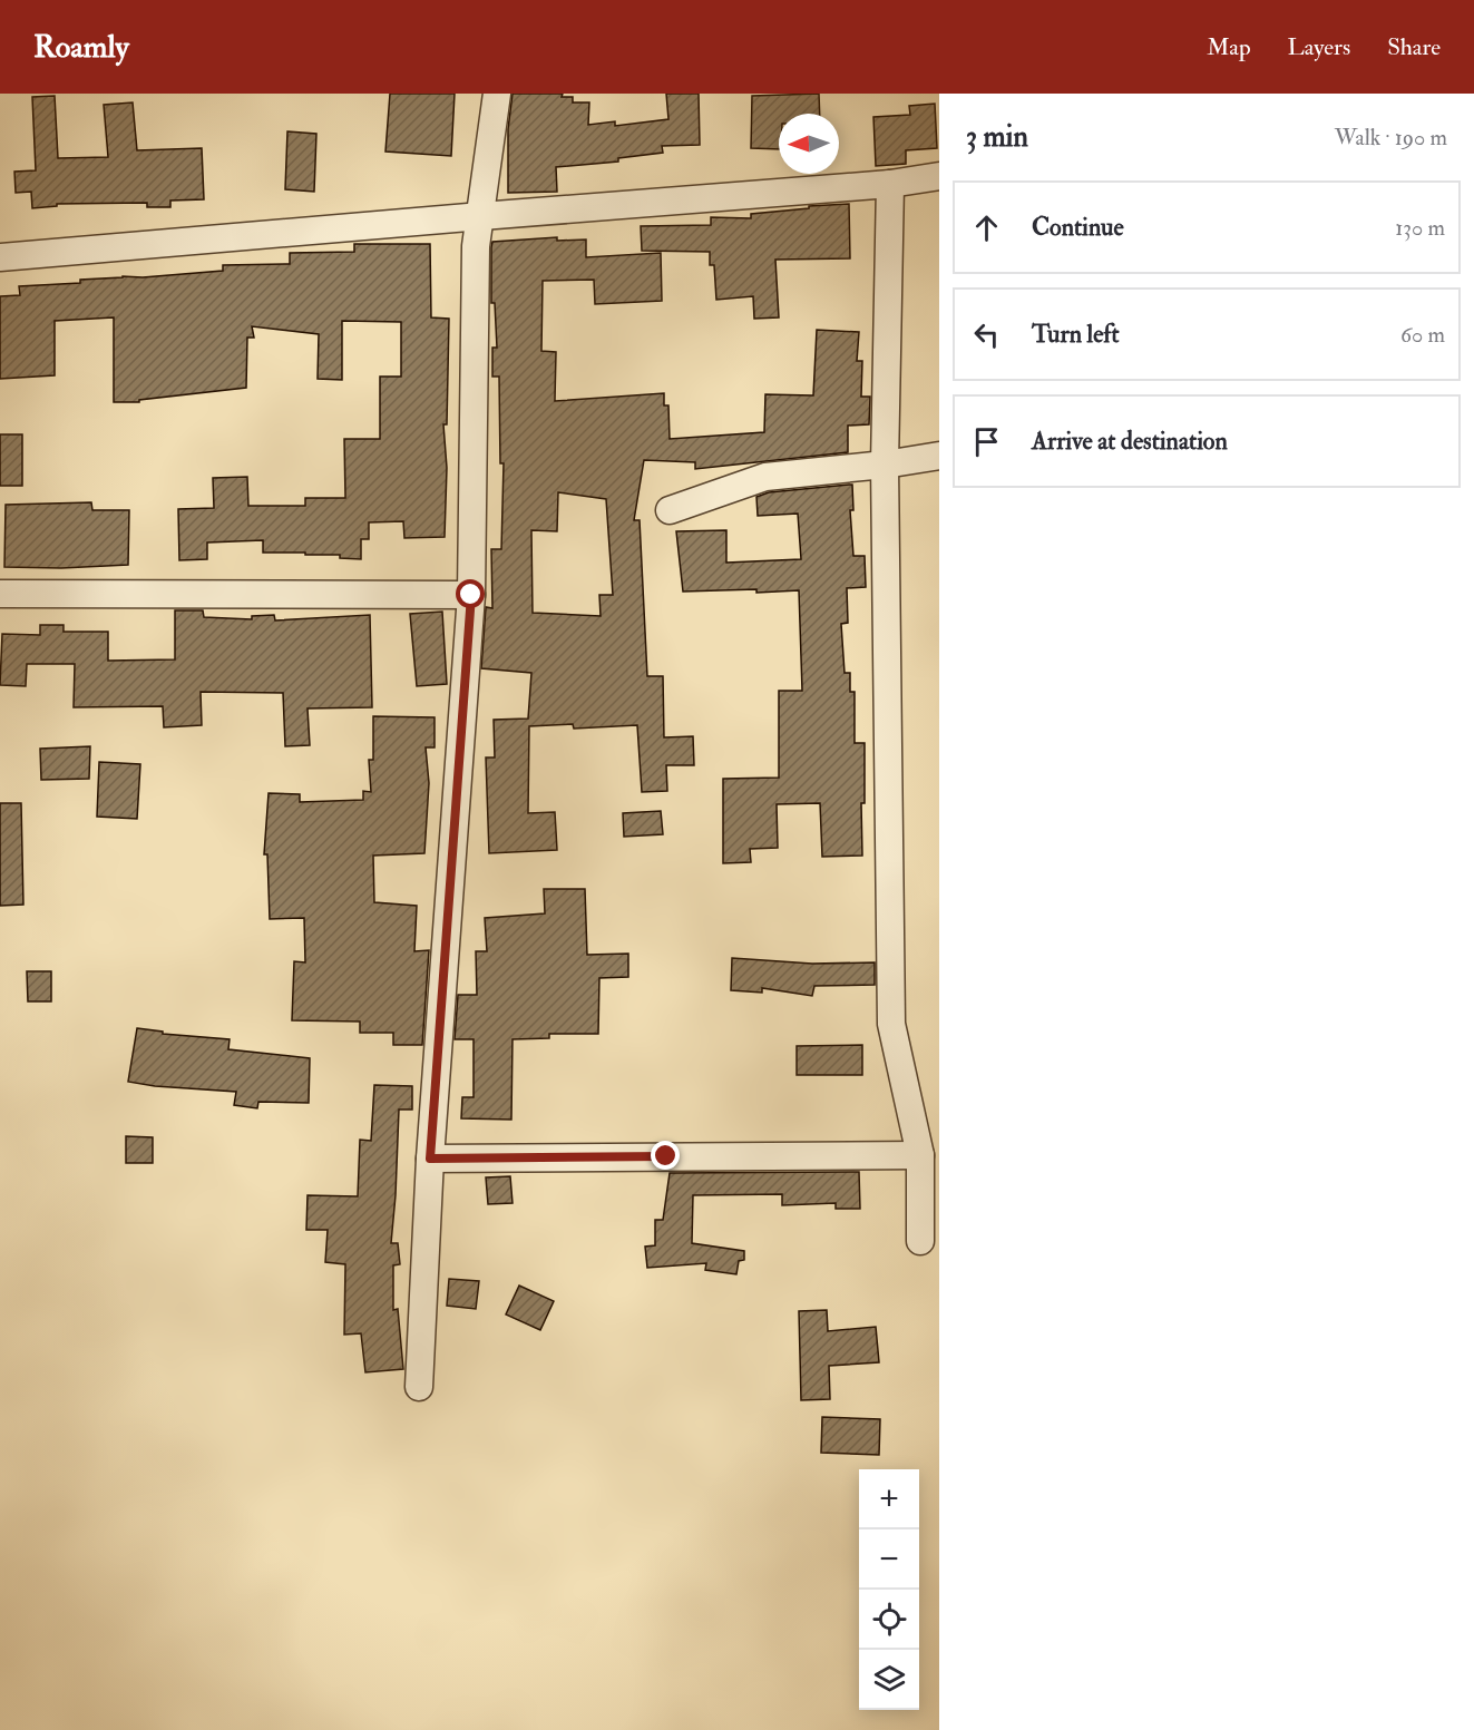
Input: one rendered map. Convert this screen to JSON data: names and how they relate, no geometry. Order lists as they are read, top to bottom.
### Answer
{
  "north": "left",
  "page": {
    "header": "Roamly",
    "nav": ["Map", "Layers", "Share"],
    "heading": ["3 min", "Walk · 190 m"],
    "list": [
      ["Continue", "130 m"],
      ["Turn left", "60 m"],
      "Arrive at destination"
    ],
    "map_buttons": ["+", "−"]
  }
}
